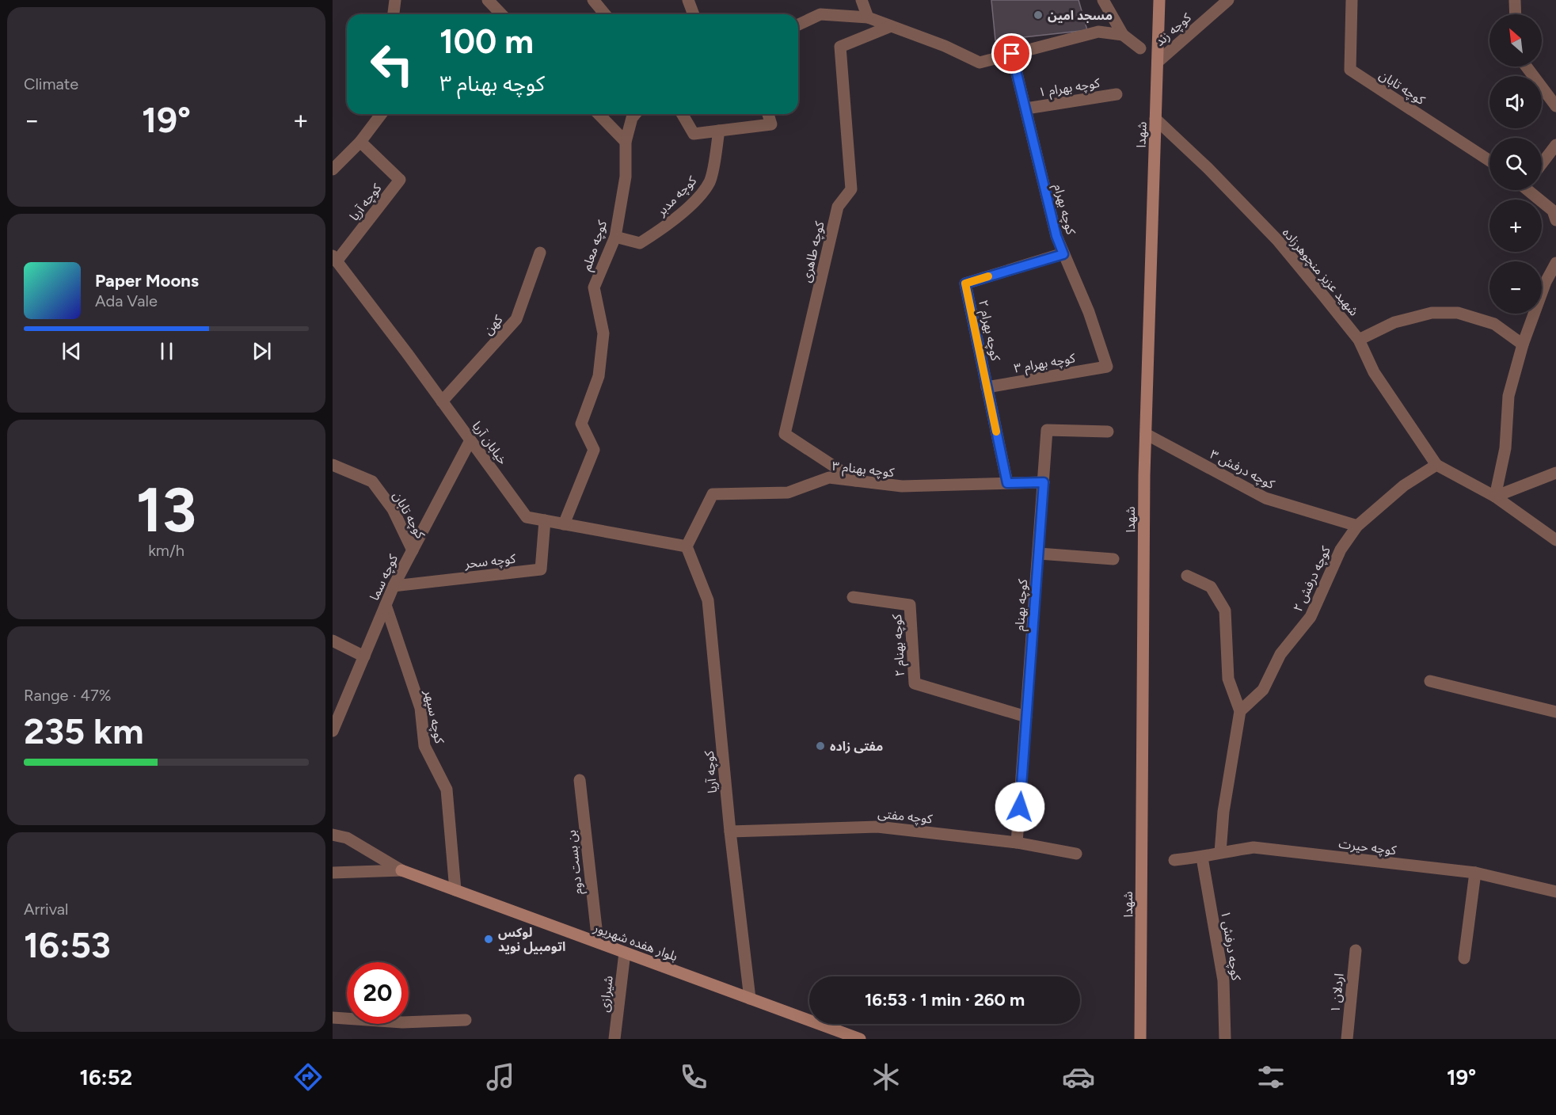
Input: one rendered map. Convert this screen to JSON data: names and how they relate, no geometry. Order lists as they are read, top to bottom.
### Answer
{
  "streets": {
    "main road": ["شهدا", "بلوار هفده شهریور"],
    "street": [
      "کوچه زند",
      "کوچه بهرام ۱",
      "کوچه تابان",
      "کوچه مدبر",
      "کوچه آریا",
      "کوچه بهرام",
      "کوچه معلم",
      "کوچه طاهری",
      "شهید عزیز منچوهرزاده",
      "کهن",
      "کوچه بهرام ۲",
      "کوچه بهرام ۳",
      "خیابان آریا",
      "کوچه بهنام ۳",
      "کوچه درفش ۳",
      "کوچه سحر",
      "کوچه سما",
      "کوچه درفش ۲",
      "کوچه بهنام",
      "کوچه بهنام ۲",
      "کوچه سپهر",
      "کوچه مفتی",
      "کوچه حیرت",
      "بن بست دوم",
      "کوچه درفش ۱",
      "اردلان ۱",
      "شیرازی"
    ]
  },
  "crossings": [
    ["کوچه زند", "شهدا"],
    ["کوچه بهرام ۱", "کوچه بهرام"],
    ["کوچه تابان", "کوچه سما"],
    ["شهدا", "شهید عزیز منچوهرزاده"],
    ["شهدا", "کوچه درفش ۳"],
    ["کوچه مدبر", "کوچه معلم"],
    ["کوچه آریا", "خیابان آریا"],
    ["کوچه آریا", "کوچه بهنام ۳"],
    ["کوچه آریا", "کوچه مفتی"],
    ["کوچه آریا", "بلوار هفده شهریور"],
    ["کوچه بهرام", "کوچه بهرام ۲"],
    ["کوچه بهرام", "کوچه بهرام ۳"],
    ["کوچه معلم", "خیابان آریا"],
    ["کوچه طاهری", "کوچه بهنام ۳"],
    ["شهید عزیز منچوهرزاده", "کوچه درفش ۲"],
    ["کهن", "خیابان آریا"],
    ["کوچه بهرام ۲", "کوچه بهرام ۳"],
    ["کوچه بهرام ۲", "کوچه بهنام ۳"],
    ["خیابان آریا", "کوچه بهنام ۳"],
    ["خیابان آریا", "کوچه سحر"],
    ["خیابان آریا", "کوچه سما"],
    ["کوچه بهنام ۳", "کوچه بهنام"],
    ["کوچه درفش ۳", "کوچه درفش ۲"],
    ["کوچه سحر", "کوچه سما"],
    ["کوچه سما", "کوچه سپهر"],
    ["کوچه بهنام", "کوچه بهنام ۲"],
    ["کوچه بهنام", "کوچه مفتی"],
    ["کوچه سپهر", "بلوار هفده شهریور"],
    ["کوچه حیرت", "کوچه درفش ۱"],
    ["بن بست دوم", "بلوار هفده شهریور"],
    ["بلوار هفده شهریور", "شیرازی"]
  ],
  "places": ["مسجد امین", "مفتی زاده", "لوکس اتومبیل نوید"],
  "north": "top left",
  "page": {
    "tile": [
      "Climate",
      ["13", "km/h"],
      ["Range · 47%", "235 km"],
      ["Arrival", "16:53"]
    ],
    "map_buttons": ["+", "−"],
    "turn": ["100 m", "کوچه بهنام ۳"],
    "heat": ["−", "19°", "+"],
    "song": ["Paper Moons", "Ada Vale"],
    "limit": "20",
    "trip": "16:53 · 1 min · 260 m",
    "tabs": ["16:52", "19°"]
  }
}
